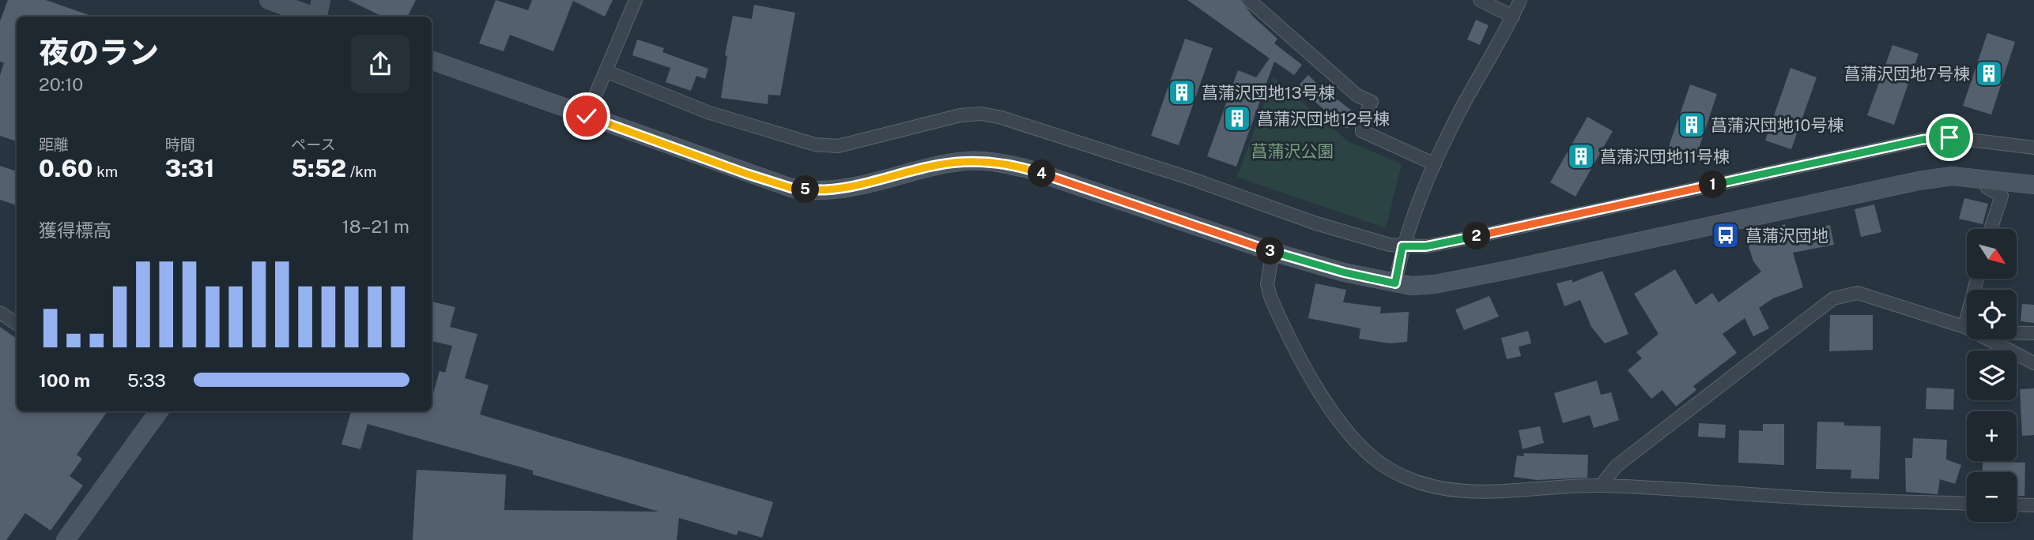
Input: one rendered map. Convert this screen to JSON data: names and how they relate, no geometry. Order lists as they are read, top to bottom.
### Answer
{
  "parks": ["菖蒲沢公園"],
  "places": {
    "building": [
      "菖蒲沢団地7号棟",
      "菖蒲沢団地13号棟",
      "菖蒲沢団地12号棟",
      "菖蒲沢団地10号棟",
      "菖蒲沢団地11号棟"
    ],
    "bus stop": ["菖蒲沢団地"]
  },
  "north": "bottom right",
  "page": {
    "heading": ["夜のラン", "20:10"],
    "stats": [
      ["距離", "0.60 km"],
      ["時間", "3:31"],
      ["ペース", "5:52 /km"]
    ],
    "pins": [
      "4",
      "1",
      "5",
      "2",
      "3"
    ],
    "chart": ["獲得標高", "18–21 m"],
    "map_buttons": ["+", "−"],
    "list": [
      {
        "name": "100 m",
        "note": "5:33"
      }
    ]
  }
}
